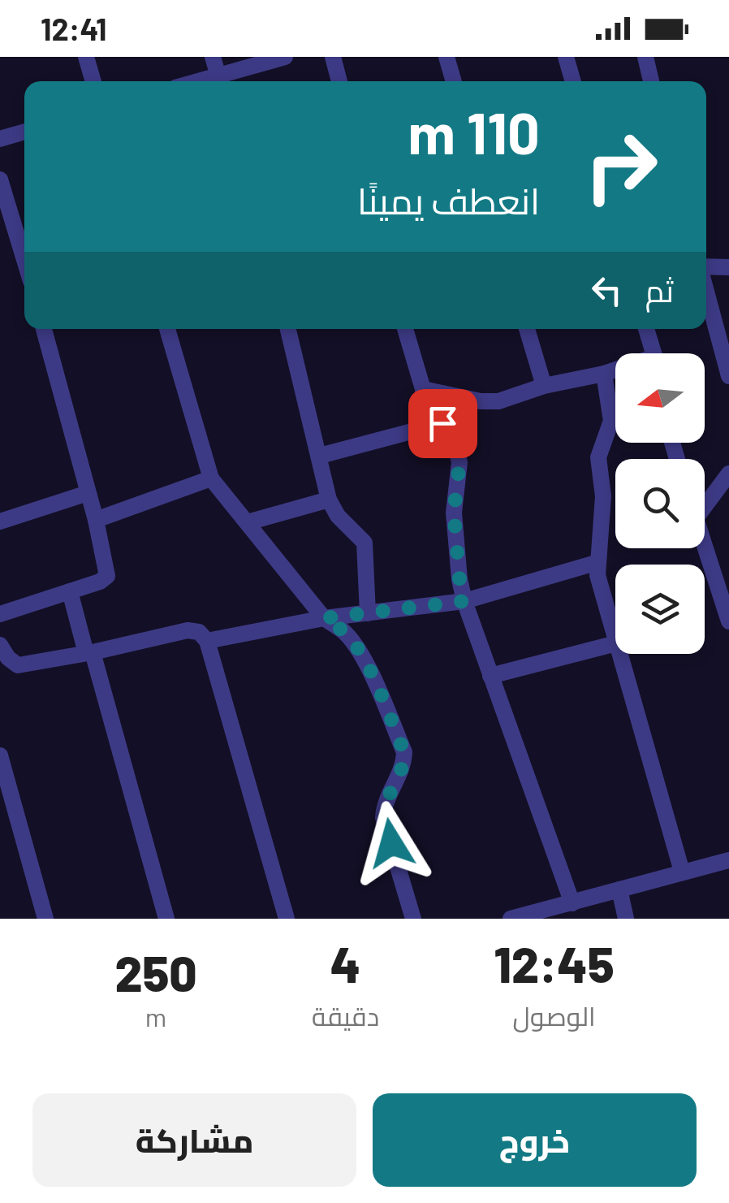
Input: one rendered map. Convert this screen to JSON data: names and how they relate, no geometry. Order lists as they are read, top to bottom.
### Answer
{
  "north": "left",
  "page": {
    "status": "12:41",
    "turn": ["110 m", "انعطف يمينًا"],
    "then": "ثم",
    "eta": [
      "12:45",
      "الوصول",
      "4",
      "دقيقة",
      "250",
      "m"
    ],
    "buttons": ["خروج", "مشاركة"]
  }
}
